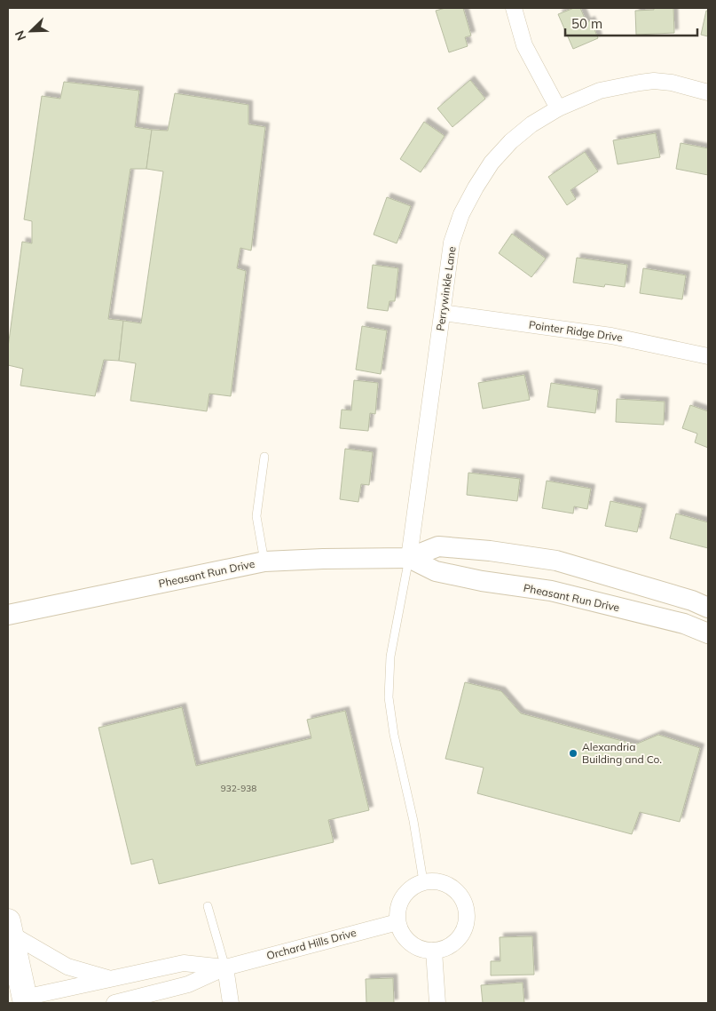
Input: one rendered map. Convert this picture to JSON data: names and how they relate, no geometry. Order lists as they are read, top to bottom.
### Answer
{
  "streets": {
    "street": [
      "Perrywinkle Lane",
      "Pointer Ridge Drive",
      "Pheasant Run Drive",
      "Orchard Hills Drive"
    ]
  },
  "crossings": [
    ["Perrywinkle Lane", "Pointer Ridge Drive"],
    ["Perrywinkle Lane", "Pheasant Run Drive"]
  ],
  "places": ["Alexandria Building and Co."],
  "house_numbers": ["932-938"],
  "scale_bar": "50 m",
  "north": "bottom left"
}
